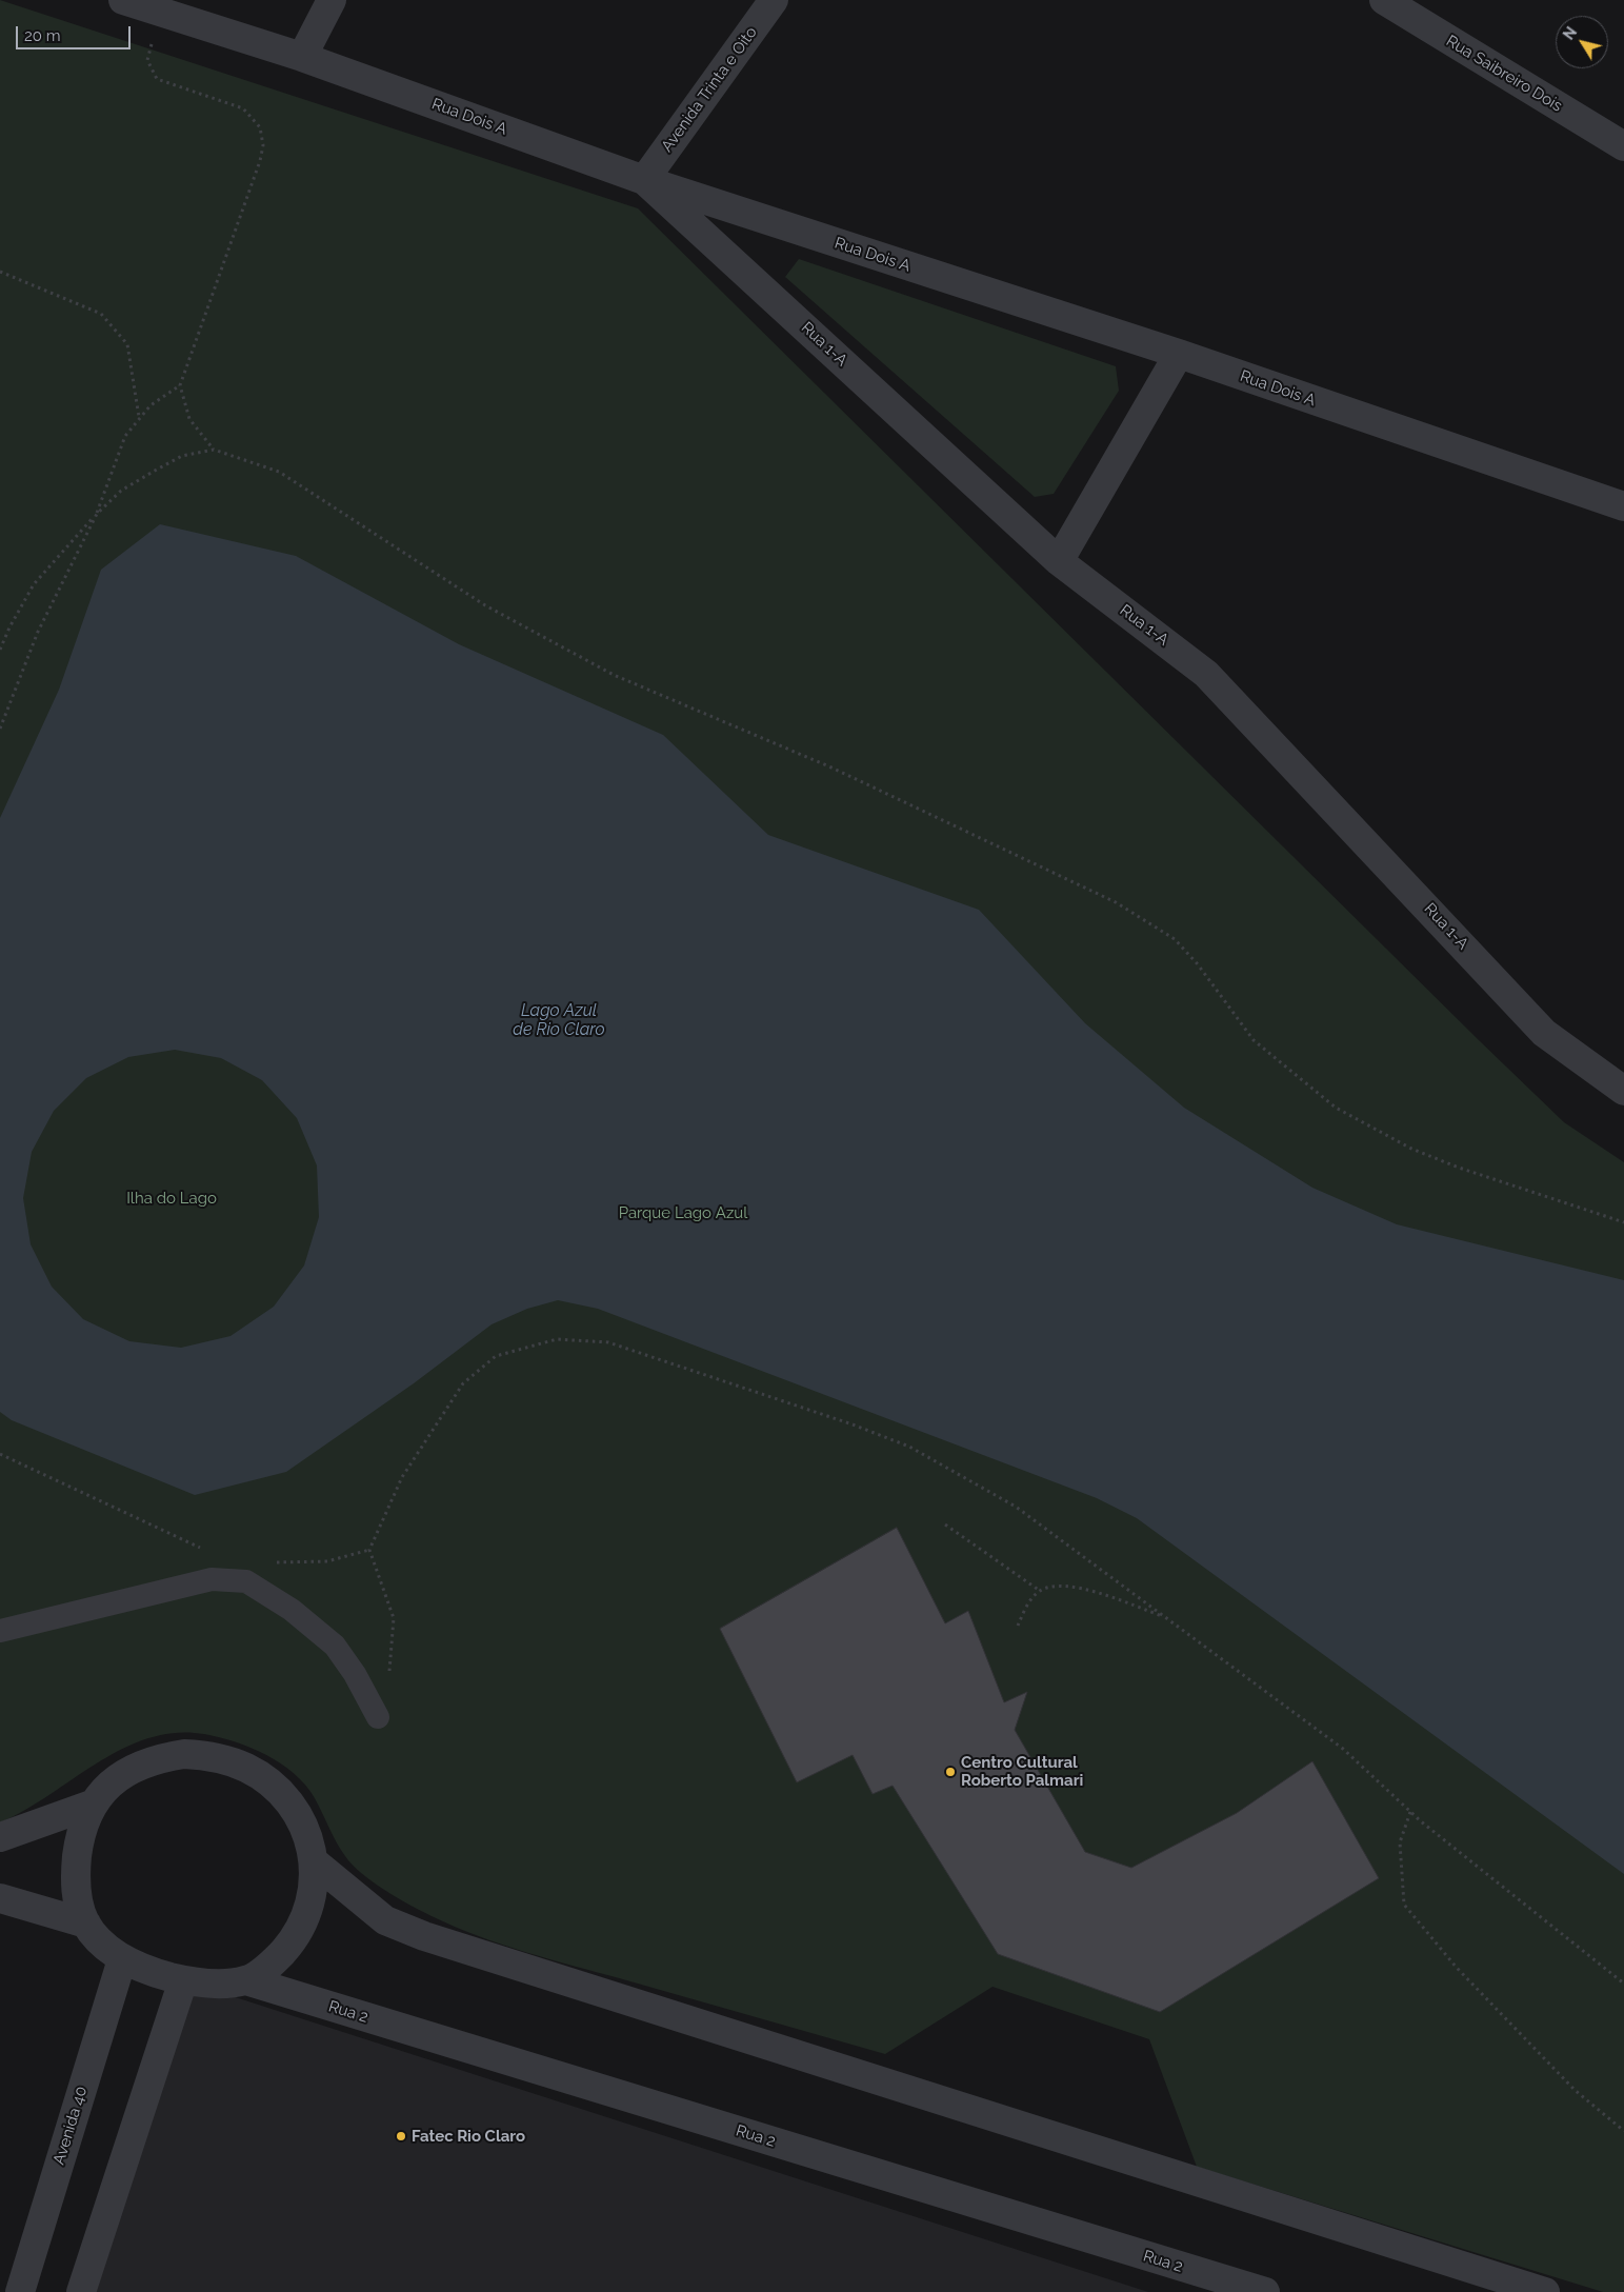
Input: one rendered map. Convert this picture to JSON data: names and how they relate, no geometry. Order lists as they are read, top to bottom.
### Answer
{
  "streets": {
    "street": [
      "Rua Saibreiro Dois",
      "Avenida Trinta e Oito",
      "Rua Dois A",
      "Rua 1-A",
      "Rua 2",
      "Avenida 40"
    ]
  },
  "crossings": [
    ["Avenida Trinta e Oito", "Rua Dois A"],
    ["Avenida Trinta e Oito", "Rua 1-A"],
    ["Rua Dois A", "Rua 1-A"]
  ],
  "water": ["Lago Azul de Rio Claro"],
  "parks": ["Ilha do Lago", "Parque Lago Azul"],
  "places": ["Centro Cultural Roberto Palmari", "Fatec Rio Claro"],
  "scale_bar": "20 m",
  "north": "top left"
}
